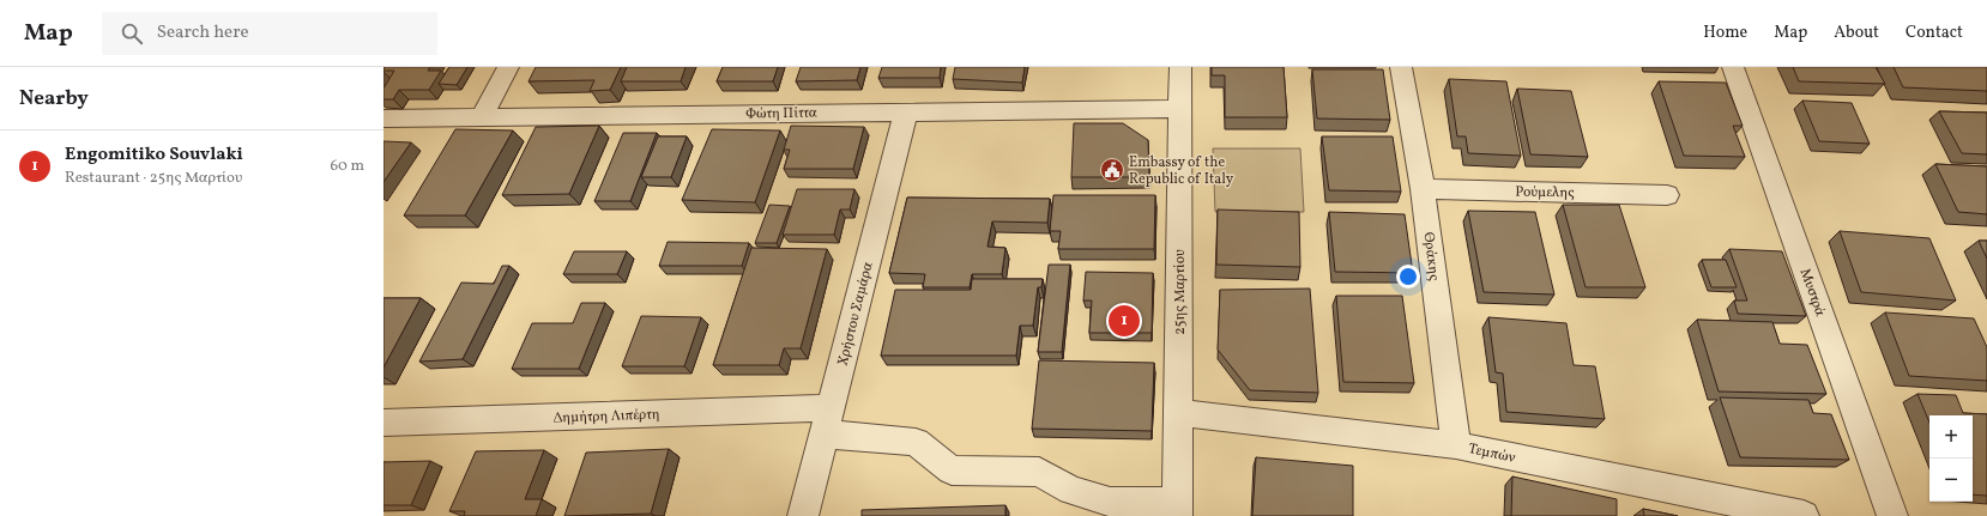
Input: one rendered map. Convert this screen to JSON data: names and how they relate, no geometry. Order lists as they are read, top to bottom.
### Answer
{
  "streets": {
    "street": [
      "Φώτη Πίττα",
      "Ρούμελης",
      "Θράκης",
      "25ης Μαρτίου",
      "Μυστρά",
      "Χρήστου Σαμάρα",
      "Δημήτρη Λιπέρτη",
      "Τεμπών"
    ]
  },
  "crossings": [
    ["Φώτη Πίττα", "25ης Μαρτίου"],
    ["Φώτη Πίττα", "Χρήστου Σαμάρα"],
    ["Ρούμελης", "Θράκης"],
    ["Θράκης", "Τεμπών"],
    ["25ης Μαρτίου", "Δημήτρη Λιπέρτη"],
    ["25ης Μαρτίου", "Τεμπών"],
    ["Χρήστου Σαμάρα", "Δημήτρη Λιπέρτη"]
  ],
  "places": {
    "public building": ["Embassy of the Republic of Italy"]
  },
  "page": {
    "header": "Map",
    "search": "Search here",
    "nav": [
      "Home",
      "Map",
      "About",
      "Contact"
    ],
    "heading": "Nearby",
    "list": [
      {
        "mark": "1",
        "name": "Engomitiko Souvlaki",
        "note": "Restaurant · 25ης Μαρτίου",
        "value": "60 m"
      }
    ],
    "pins": "1",
    "map_buttons": ["+", "−"]
  }
}
